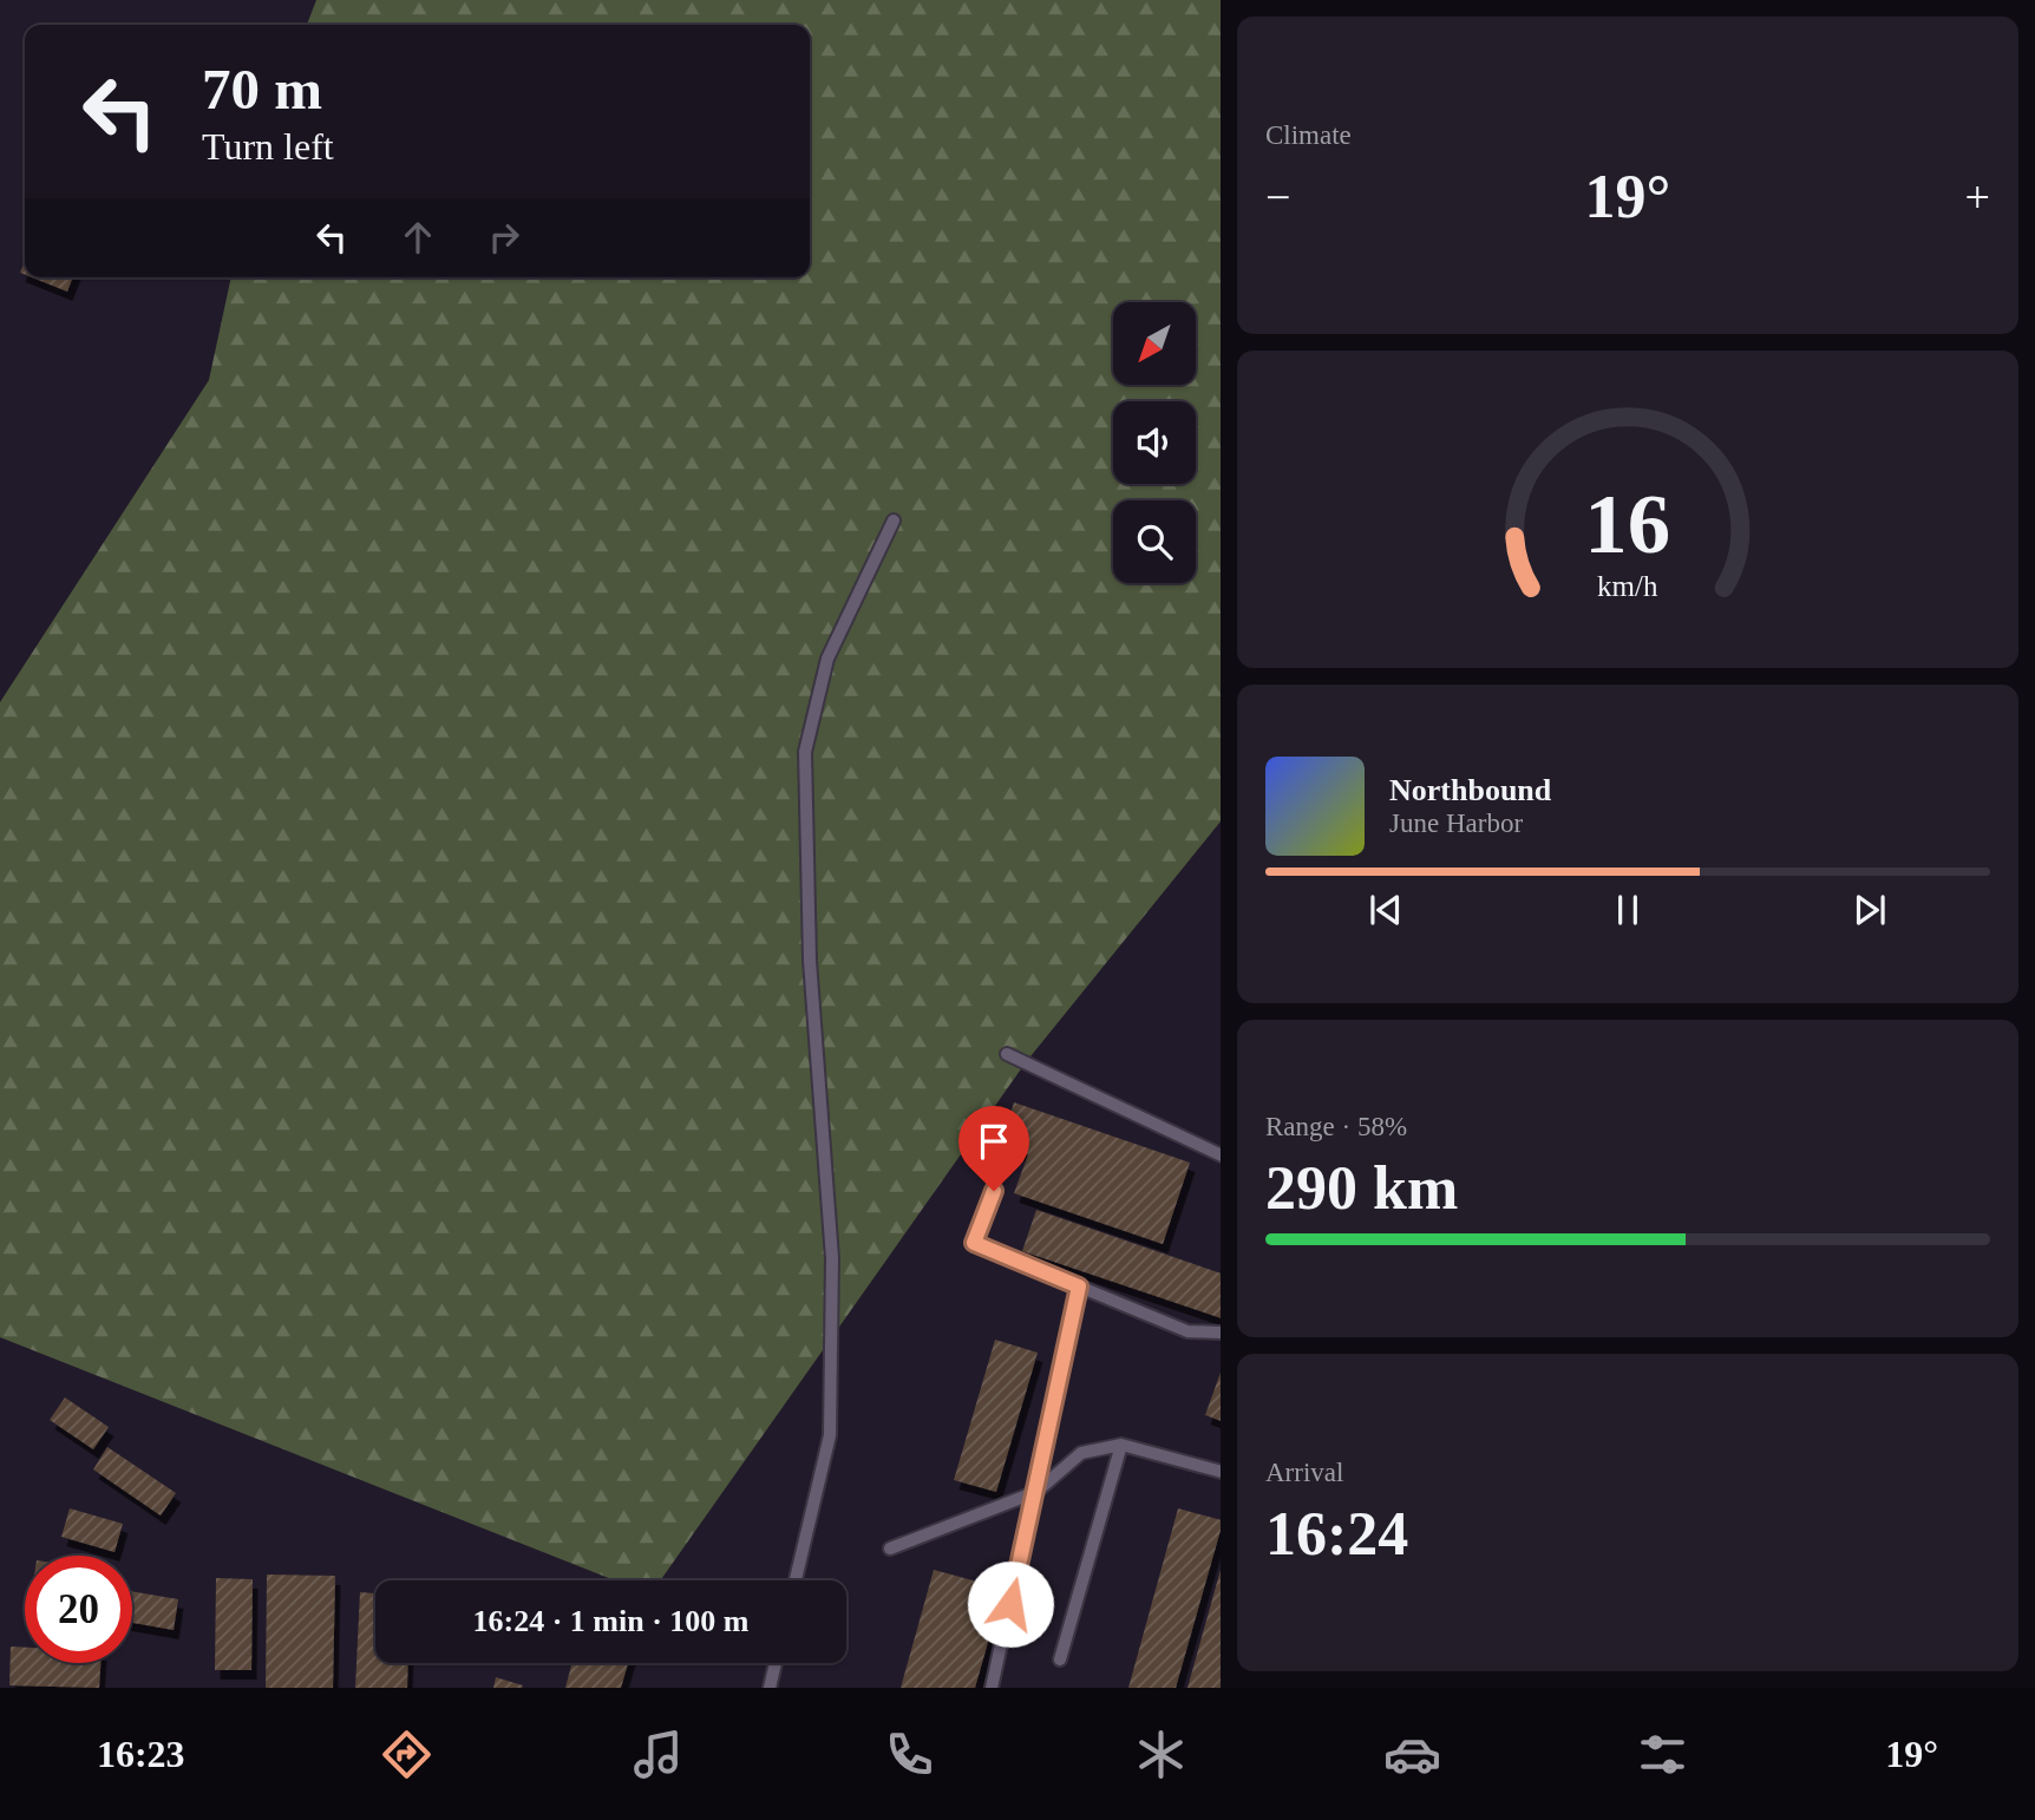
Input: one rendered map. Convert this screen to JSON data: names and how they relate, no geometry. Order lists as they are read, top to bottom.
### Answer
{
  "north": "bottom left",
  "page": {
    "tile": [
      "Climate",
      ["Range · 58%", "290 km"],
      ["Arrival", "16:24"]
    ],
    "turn": ["70 m", "Turn left"],
    "heat": ["−", "19°", "+"],
    "song": ["Northbound", "June Harbor"],
    "limit": "20",
    "trip": "16:24 · 1 min · 100 m",
    "tabs": ["16:23", "19°"],
    "gauge": ["16", "km/h"]
  }
}
